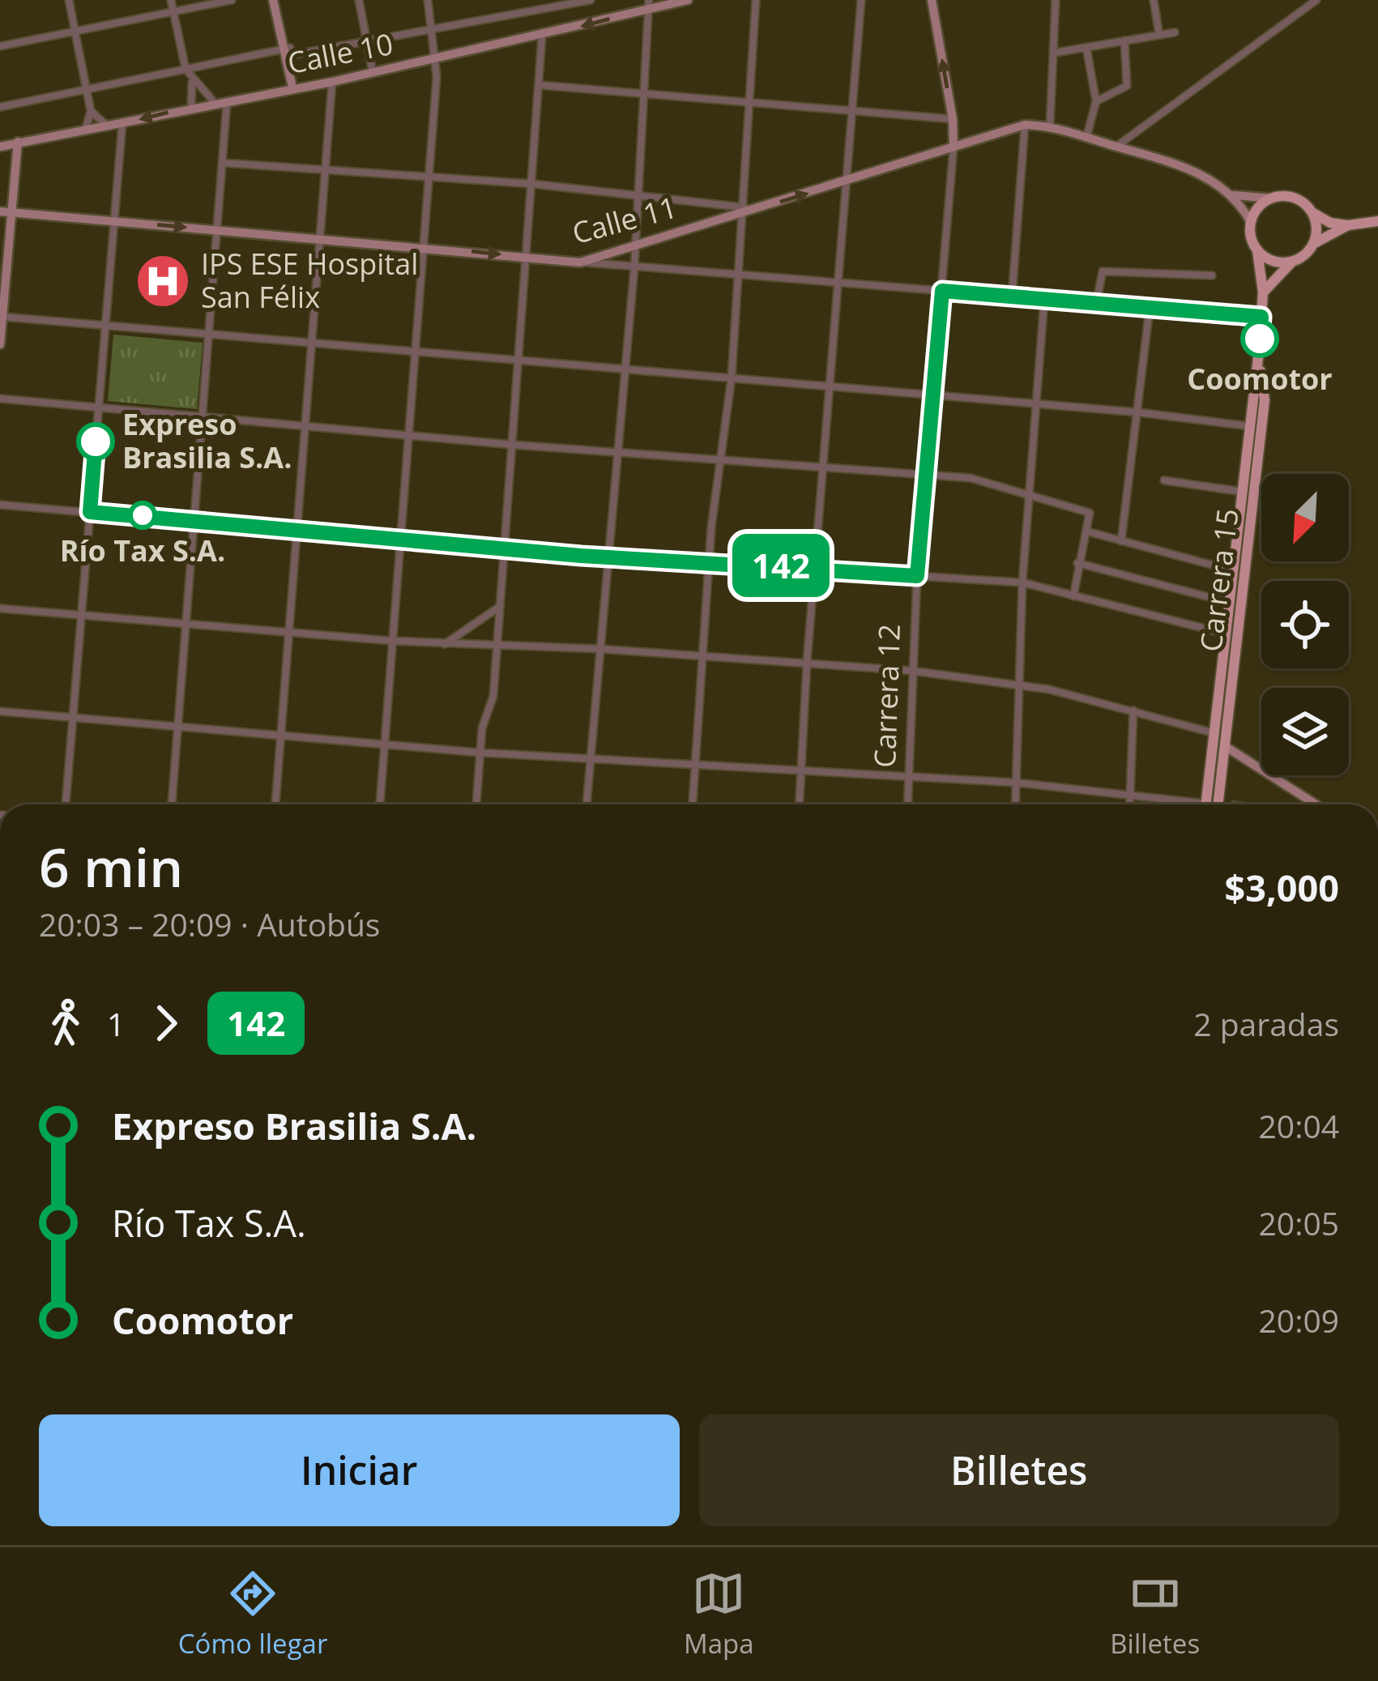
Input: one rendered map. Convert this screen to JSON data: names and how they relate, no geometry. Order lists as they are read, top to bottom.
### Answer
{
  "streets": {
    "main road": [
      "Calle 10",
      "Calle 11",
      "Carrera 15",
      "Carrera 12"
    ]
  },
  "crossings": [
    ["Calle 11", "Carrera 15"],
    ["Calle 11", "Carrera 12"]
  ],
  "places": {
    "hospital": ["IPS ESE Hospital San Félix"],
    "other": ["Coomotor", "Expreso Brasilia S.A.", "Río Tax S.A."]
  },
  "lines": ["bus line 142"],
  "north": "bottom left",
  "page": {
    "on_map": "142",
    "heading": ["6 min", "20:03 – 20:09 · Autobús", "$3,000"],
    "legs": ["1", "142", "2 paradas"],
    "list": [
      {
        "name": "Expreso Brasilia S.A.",
        "value": "20:04"
      },
      {
        "name": "Río Tax S.A.",
        "value": "20:05"
      },
      {
        "name": "Coomotor",
        "value": "20:09"
      }
    ],
    "buttons": ["Iniciar", "Billetes"],
    "tabs": ["Cómo llegar", "Mapa", "Billetes"]
  }
}
